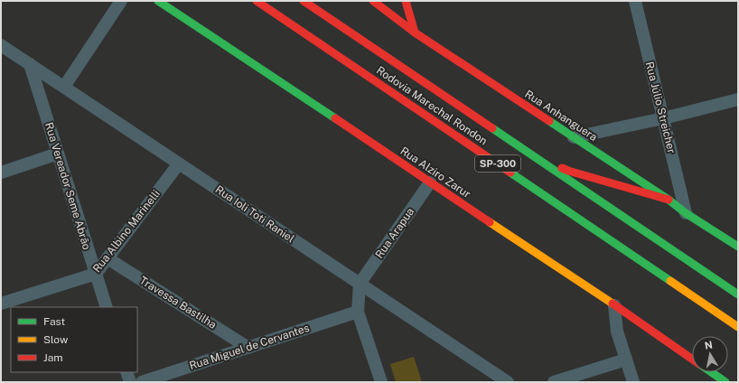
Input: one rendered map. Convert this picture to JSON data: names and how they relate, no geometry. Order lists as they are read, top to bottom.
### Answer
{
  "streets": {
    "main road": [
      "Rodovia Marechal Rondon",
      "Rua Anhanguera",
      "SP-300",
      "Rua Alziro Zarur"
    ],
    "street": [
      "Rua Júlio Streicher",
      "Rua Vereador Seme Abrão",
      "Rua Ioli Toti Raniel",
      "Rua Albino Marinelli",
      "Rua Arapua",
      "Travessa Bastilha",
      "Rua Miguel de Cervantes"
    ]
  },
  "crossings": [
    ["Rua Júlio Streicher", "Rua Anhanguera"],
    ["Rua Alziro Zarur", "Rua Arapua"],
    ["Rua Vereador Seme Abrão", "Rua Ioli Toti Raniel"],
    ["Rua Vereador Seme Abrão", "Rua Albino Marinelli"],
    ["Rua Ioli Toti Raniel", "Rua Albino Marinelli"],
    ["Rua Ioli Toti Raniel", "Rua Arapua"],
    ["Rua Albino Marinelli", "Travessa Bastilha"],
    ["Travessa Bastilha", "Rua Miguel de Cervantes"]
  ],
  "legend": ["Fast", "Slow", "Jam"],
  "north": "top"
}
